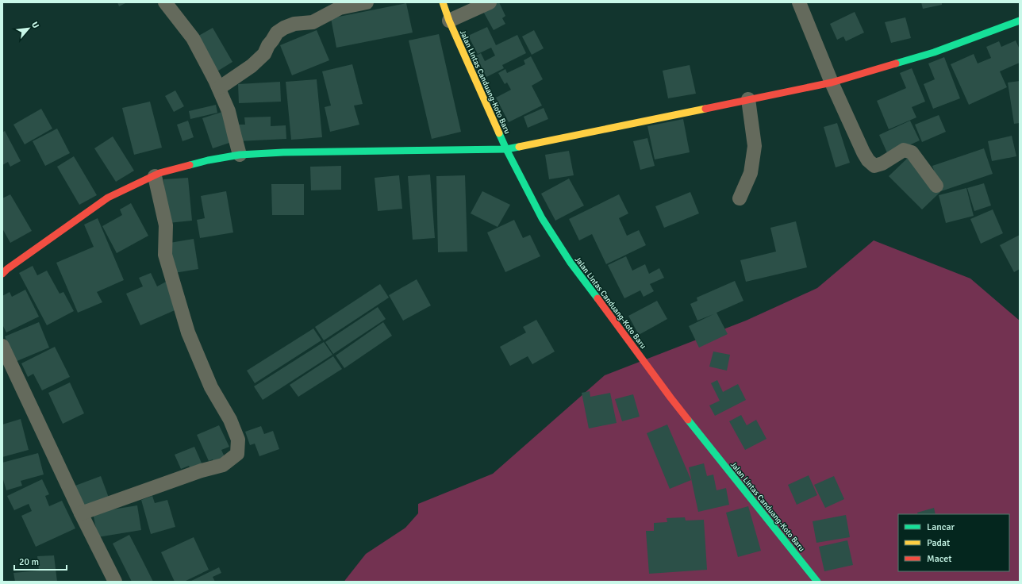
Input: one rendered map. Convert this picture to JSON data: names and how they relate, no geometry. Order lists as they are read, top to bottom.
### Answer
{
  "streets": {
    "street": ["Jalan Lintas Canduang-Koto Baru"]
  },
  "legend": ["Lancar", "Padat", "Macet"],
  "scale_bar": "20 m",
  "north": "top right"
}
